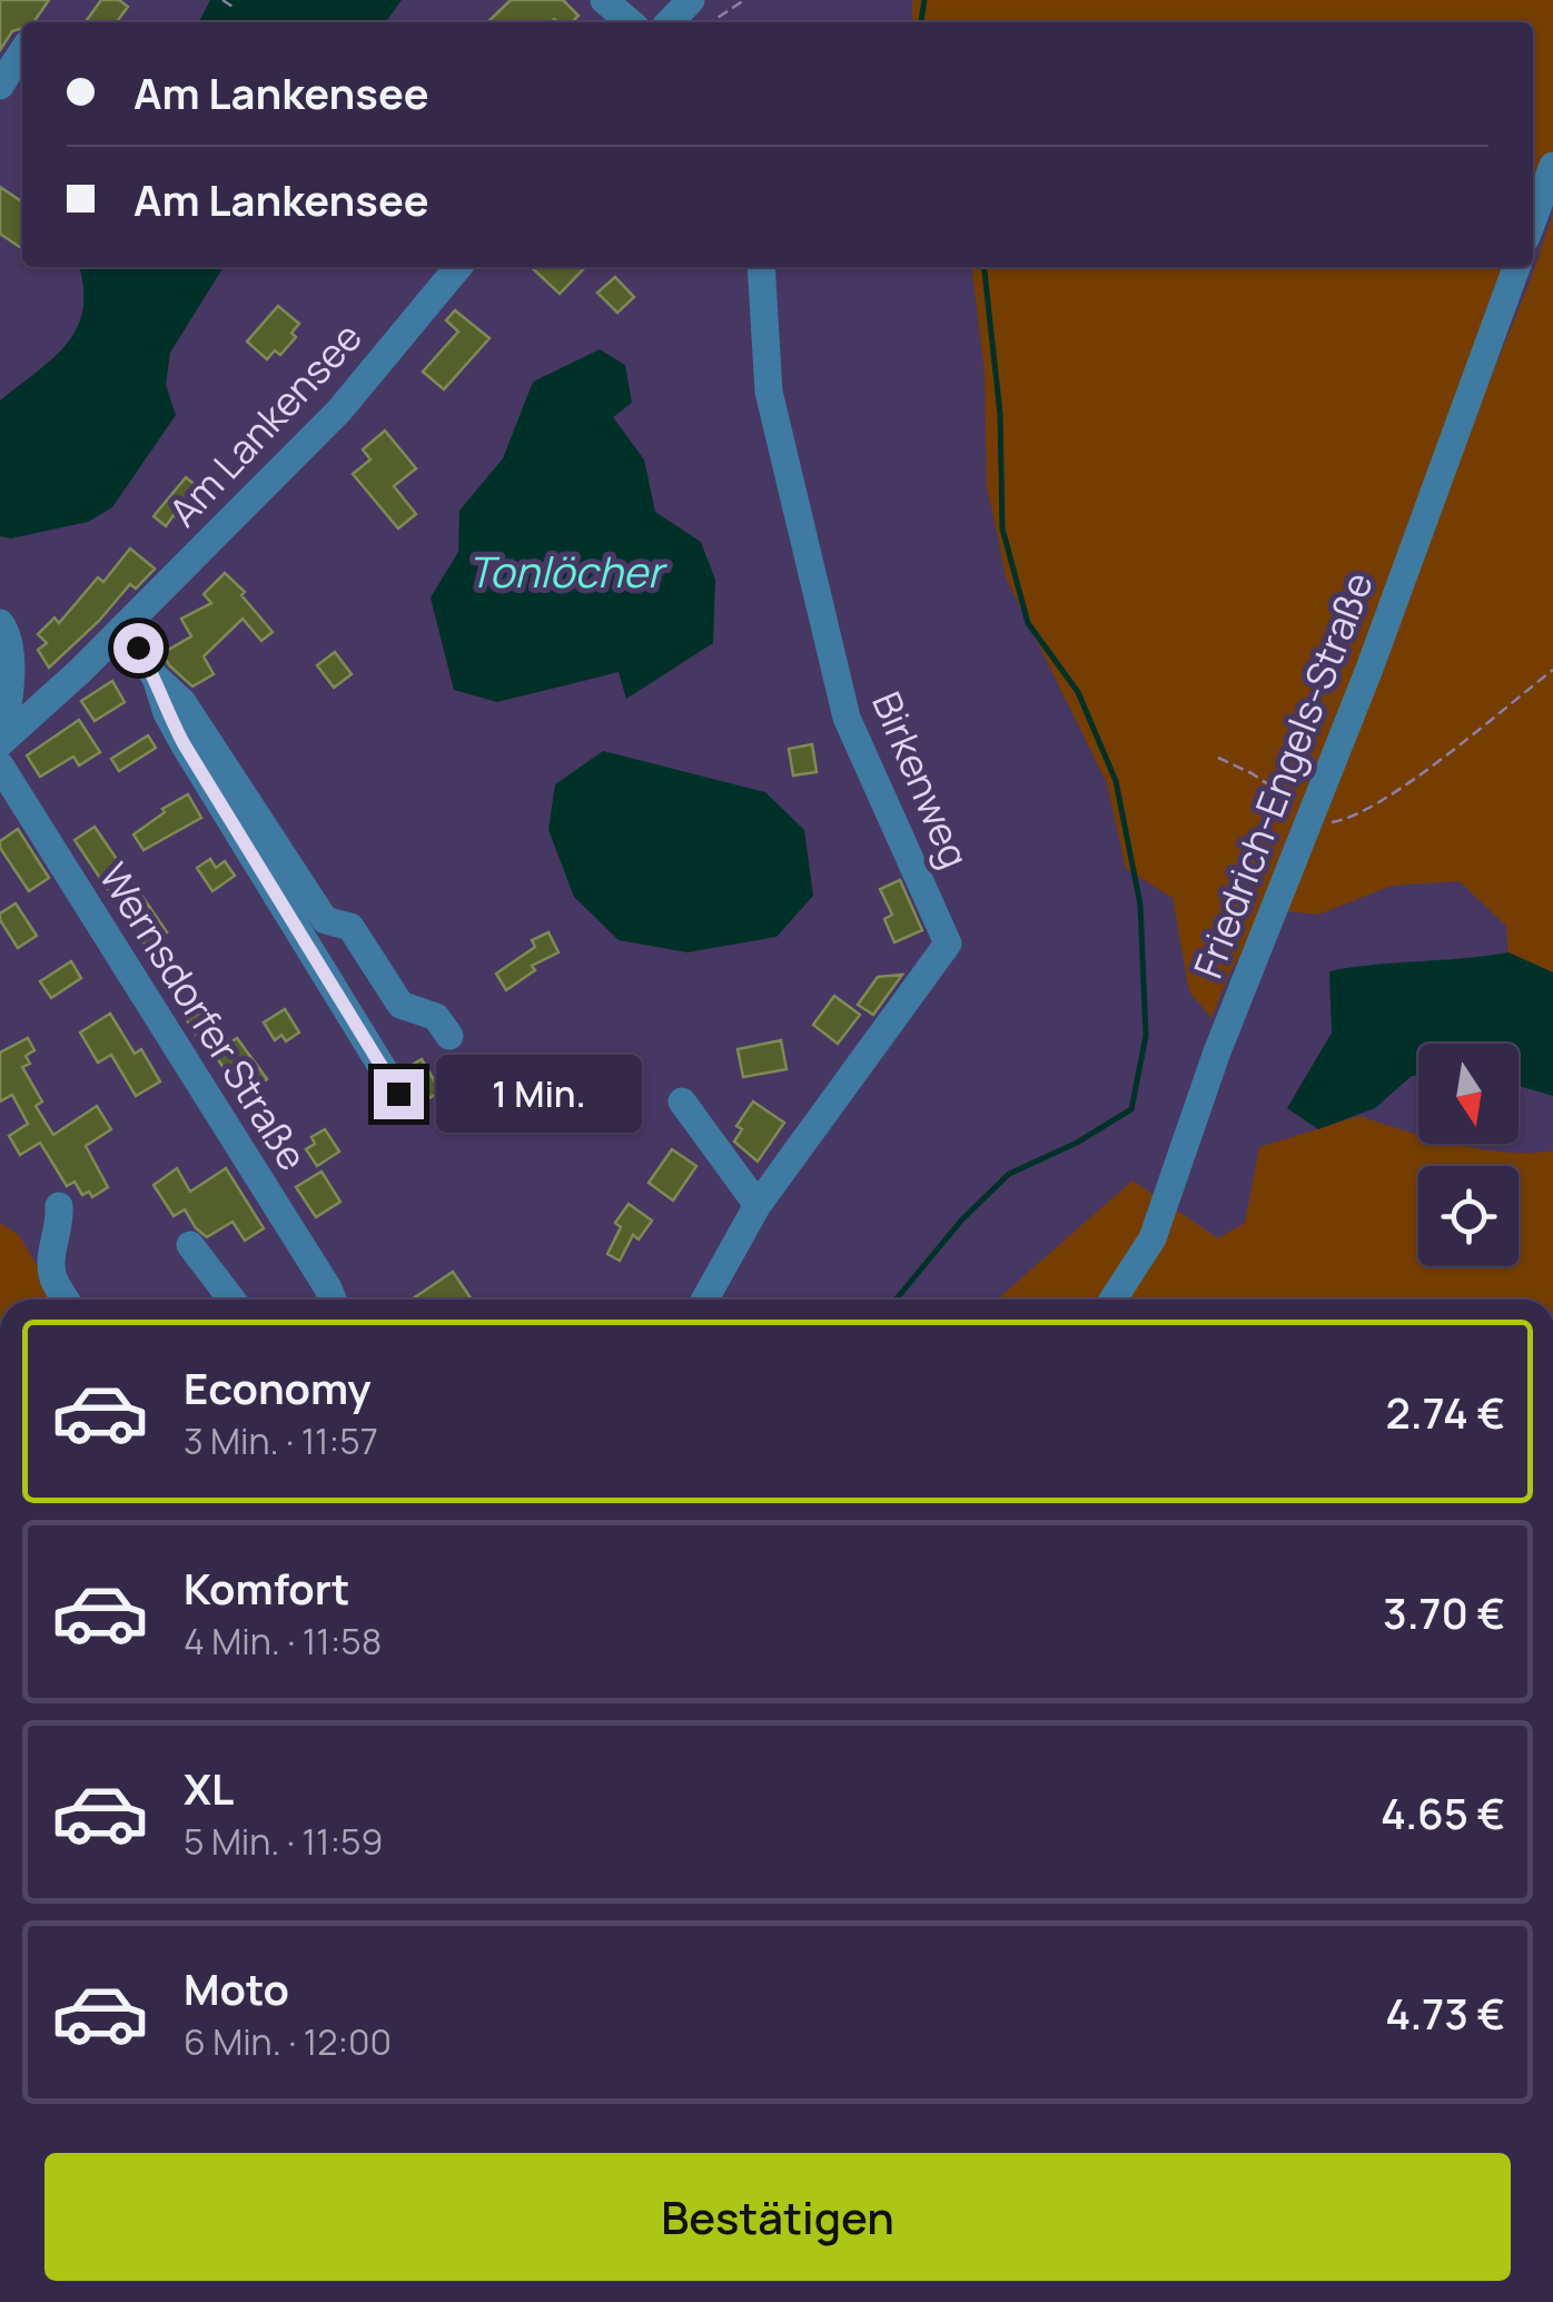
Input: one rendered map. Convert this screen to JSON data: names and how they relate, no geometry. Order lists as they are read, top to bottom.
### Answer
{
  "streets": {
    "street": [
      "Am Lankensee",
      "Friedrich-Engels-Straße",
      "Birkenweg",
      "Wernsdorfer Straße"
    ]
  },
  "water": ["Tonlöcher"],
  "north": "bottom",
  "page": {
    "banner": ["Am Lankensee", "Am Lankensee"],
    "bubble": "1 Min.",
    "list": [
      {
        "name": "Economy",
        "note": "3 Min. · 11:57",
        "value": "2.74 €"
      },
      {
        "name": "Komfort",
        "note": "4 Min. · 11:58",
        "value": "3.70 €"
      },
      {
        "name": "XL",
        "note": "5 Min. · 11:59",
        "value": "4.65 €"
      },
      {
        "name": "Moto",
        "note": "6 Min. · 12:00",
        "value": "4.73 €"
      }
    ],
    "buttons": "Bestätigen"
  }
}
